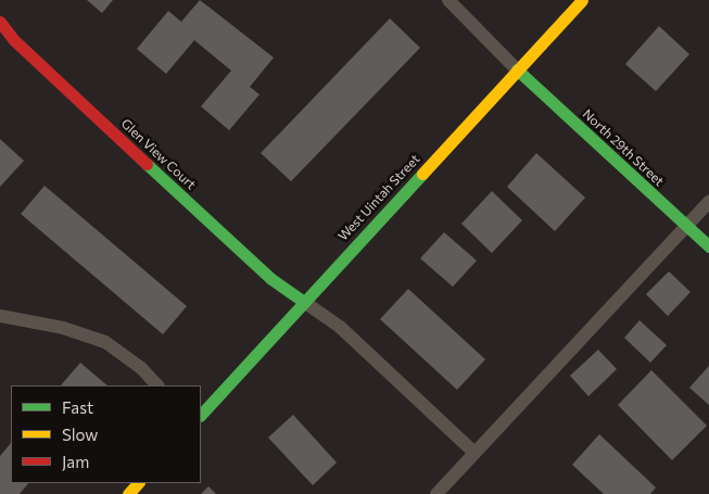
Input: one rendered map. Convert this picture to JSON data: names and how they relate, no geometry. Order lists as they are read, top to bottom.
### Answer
{
  "streets": {
    "street": ["North 29th Street", "Glen View Court", "West Uintah Street"]
  },
  "crossings": [
    ["North 29th Street", "West Uintah Street"],
    ["Glen View Court", "West Uintah Street"]
  ],
  "legend": ["Fast", "Slow", "Jam"]
}
